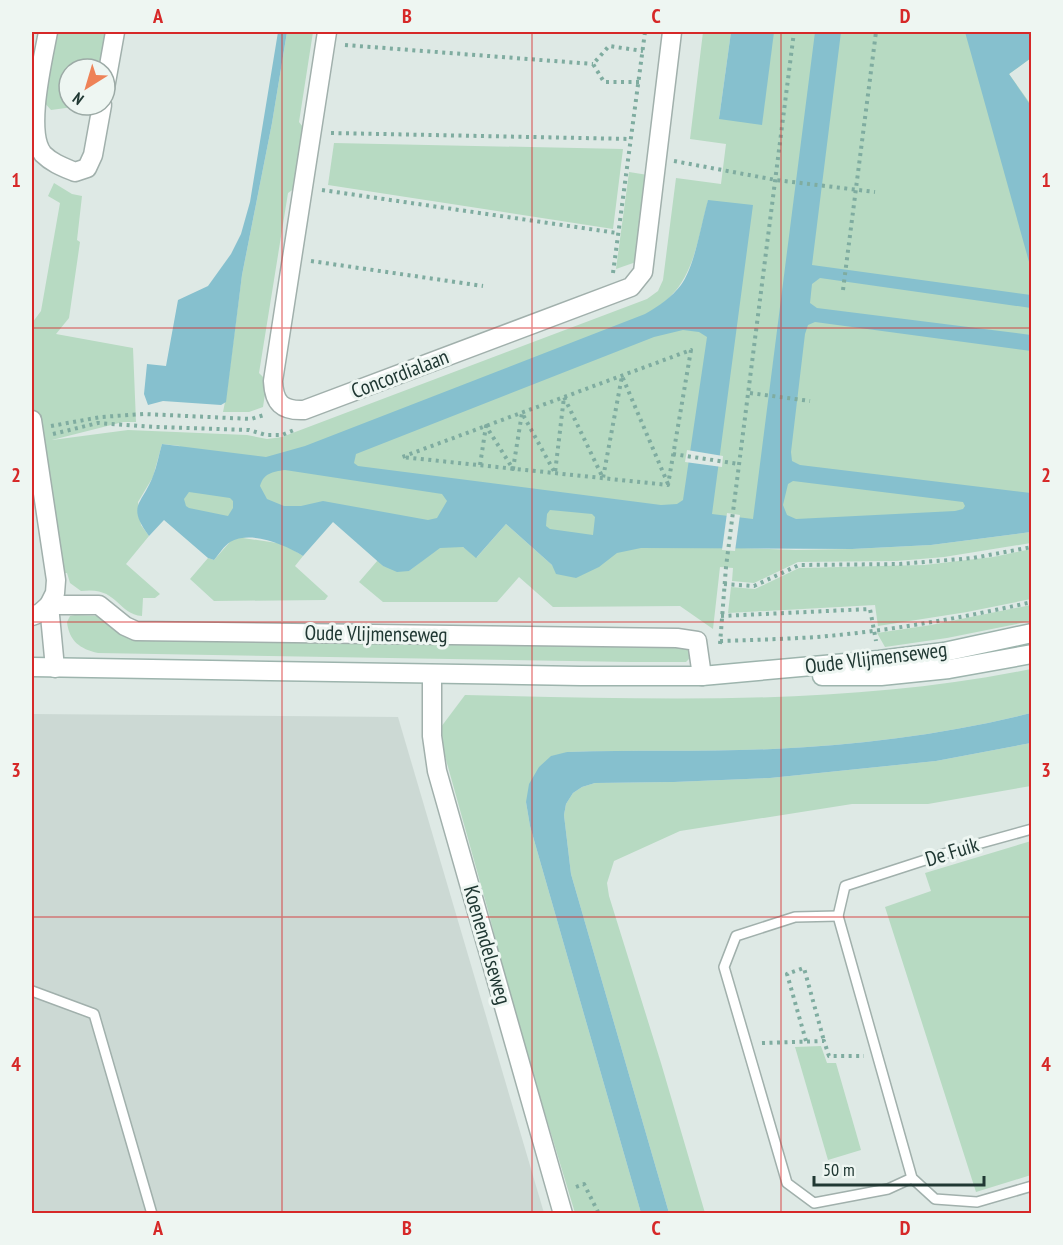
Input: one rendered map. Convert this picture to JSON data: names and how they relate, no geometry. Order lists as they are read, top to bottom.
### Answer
{
  "streets": {
    "street": ["Concordialaan", "Oude Vlijmenseweg", "Koenendelseweg"],
    "lane": ["De Fuik"]
  },
  "crossings": [
    ["Oude Vlijmenseweg", "Koenendelseweg"]
  ],
  "scale_bar": "50 m",
  "north": "bottom left",
  "grid": {
    "columns": [
      "A",
      "B",
      "C",
      "D"
    ],
    "rows": [
      "1",
      "2",
      "3",
      "4"
    ]
  }
}
